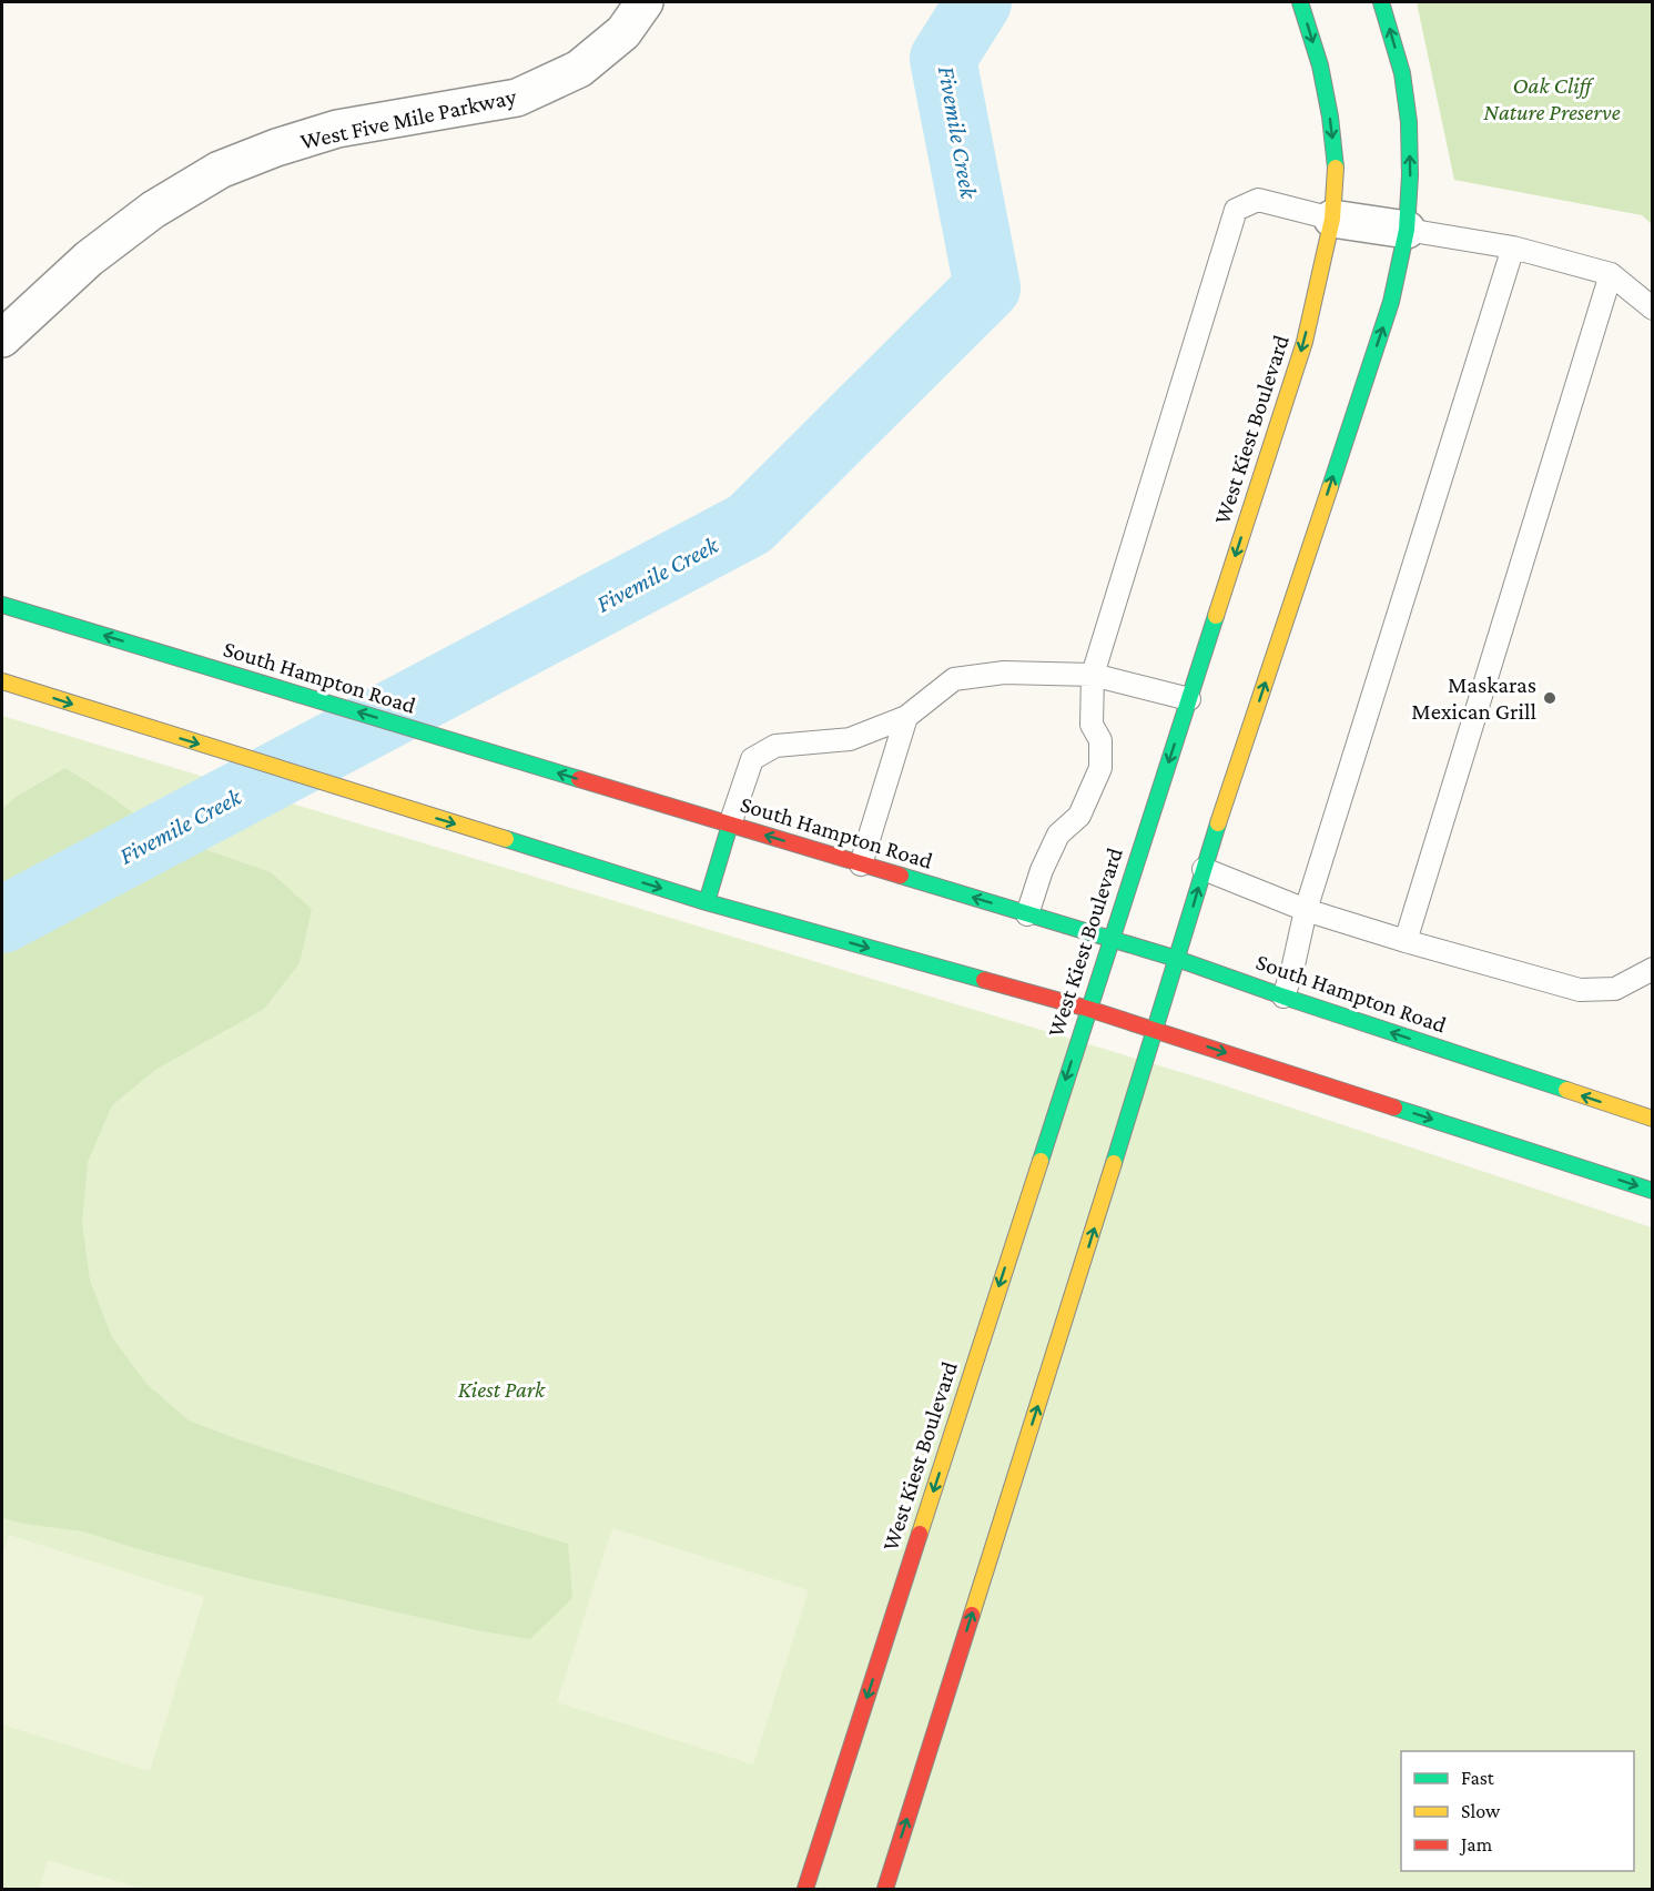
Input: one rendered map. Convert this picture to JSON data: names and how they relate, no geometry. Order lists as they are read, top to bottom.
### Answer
{
  "streets": {
    "main road": ["West Kiest Boulevard", "South Hampton Road"],
    "street": ["West Five Mile Parkway"]
  },
  "crossings": [
    ["West Kiest Boulevard", "South Hampton Road"]
  ],
  "water": ["Fivemile Creek"],
  "parks": ["Oak Cliff Nature Preserve", "Kiest Park"],
  "places": ["Maskaras Mexican Grill"],
  "legend": ["Fast", "Slow", "Jam"]
}
